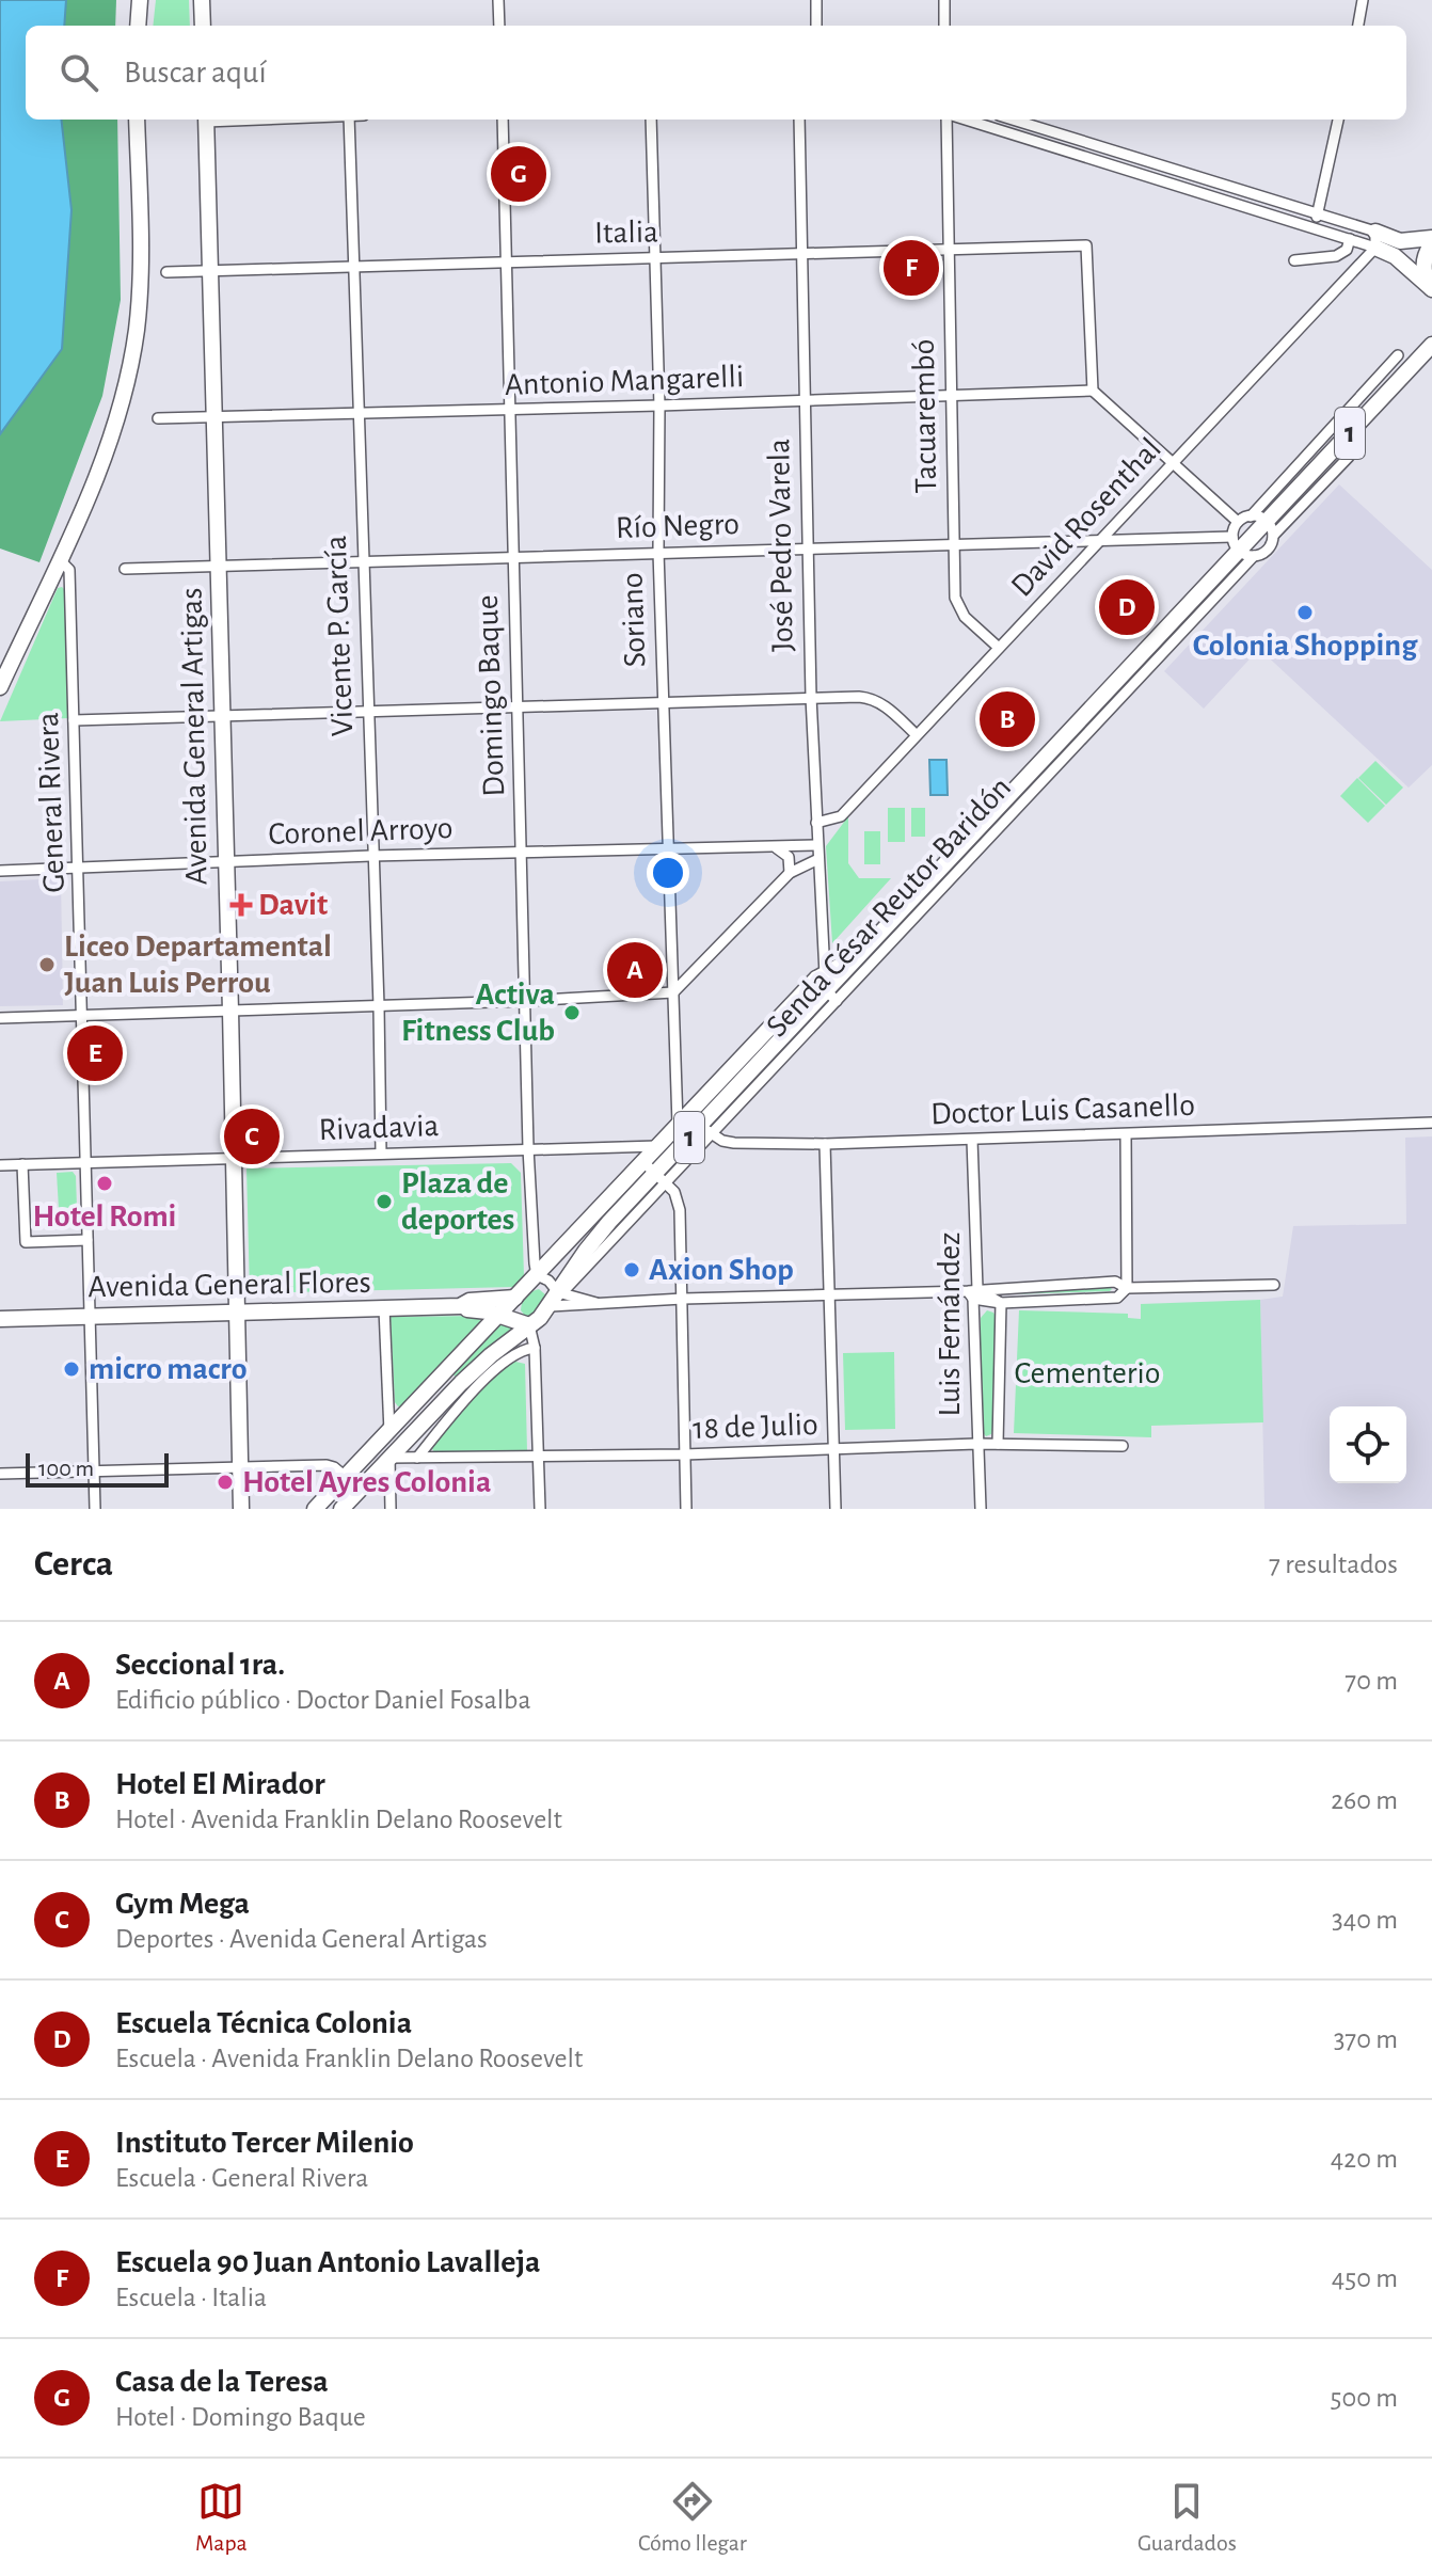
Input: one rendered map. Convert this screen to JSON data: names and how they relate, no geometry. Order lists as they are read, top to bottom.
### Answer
{
  "streets": {
    "street": [
      "Italia",
      "Antonio Mangarelli",
      "Tacuarembó",
      "1",
      "David Rosenthal",
      "Río Negro",
      "José Pedro Varela",
      "Soriano",
      "Vicente P. García",
      "Domingo Baque",
      "Avenida General Artigas",
      "General Rivera",
      "Coronel Arroyo",
      "Senda César Reutor Baridón",
      "Doctor Luis Casanello",
      "Rivadavia",
      "Avenida General Flores",
      "Luis Fernández",
      "18 de Julio"
    ]
  },
  "crossings": [
    ["Italia", "Antonio Mangarelli"],
    ["Italia", "Tacuarembó"],
    ["Italia", "José Pedro Varela"],
    ["Italia", "Soriano"],
    ["Italia", "Vicente P. García"],
    ["Italia", "Domingo Baque"],
    ["Italia", "Avenida General Artigas"],
    ["Antonio Mangarelli", "Tacuarembó"],
    ["Antonio Mangarelli", "José Pedro Varela"],
    ["Antonio Mangarelli", "Soriano"],
    ["Antonio Mangarelli", "Vicente P. García"],
    ["Antonio Mangarelli", "Domingo Baque"],
    ["Antonio Mangarelli", "Avenida General Artigas"],
    ["Tacuarembó", "David Rosenthal"],
    ["Tacuarembó", "Río Negro"],
    ["1", "Río Negro"],
    ["1", "José Pedro Varela"],
    ["1", "Soriano"],
    ["1", "Domingo Baque"],
    ["1", "Senda César Reutor Baridón"],
    ["1", "Doctor Luis Casanello"],
    ["1", "Rivadavia"],
    ["1", "Avenida General Flores"],
    ["1", "18 de Julio"],
    ["David Rosenthal", "Río Negro"],
    ["David Rosenthal", "José Pedro Varela"],
    ["Río Negro", "José Pedro Varela"],
    ["Río Negro", "Soriano"],
    ["Río Negro", "Vicente P. García"],
    ["Río Negro", "Domingo Baque"],
    ["Río Negro", "Avenida General Artigas"],
    ["José Pedro Varela", "Coronel Arroyo"],
    ["José Pedro Varela", "Senda César Reutor Baridón"],
    ["Soriano", "Coronel Arroyo"],
    ["Vicente P. García", "Coronel Arroyo"],
    ["Vicente P. García", "Rivadavia"],
    ["Domingo Baque", "Coronel Arroyo"],
    ["Domingo Baque", "Rivadavia"],
    ["Avenida General Artigas", "Coronel Arroyo"],
    ["Avenida General Artigas", "Rivadavia"],
    ["Avenida General Artigas", "Avenida General Flores"],
    ["General Rivera", "Coronel Arroyo"],
    ["General Rivera", "Rivadavia"],
    ["General Rivera", "Avenida General Flores"],
    ["Doctor Luis Casanello", "Luis Fernández"],
    ["Luis Fernández", "18 de Julio"]
  ],
  "parks": ["Cementerio"],
  "places": {
    "other": [
      "Colonia Shopping",
      "Liceo Departamental Juan Luis Perrou",
      "Activa Fitness Club",
      "Hotel Romi",
      "Plaza de deportes",
      "Axion Shop",
      "micro macro",
      "Hotel Ayres Colonia"
    ],
    "health": ["Davit"]
  },
  "scale_bar": "100 m",
  "page": {
    "search": "Buscar aquí",
    "pins": [
      "G",
      "F",
      "D",
      "B",
      "A",
      "E",
      "C"
    ],
    "scale": "100 m",
    "heading": ["Cerca", "7 resultados"],
    "list": [
      {
        "mark": "A",
        "name": "Seccional 1ra.",
        "note": "Edificio público · Doctor Daniel Fosalba",
        "value": "70 m"
      },
      {
        "mark": "B",
        "name": "Hotel El Mirador",
        "note": "Hotel · Avenida Franklin Delano Roosevelt",
        "value": "260 m"
      },
      {
        "mark": "C",
        "name": "Gym Mega",
        "note": "Deportes · Avenida General Artigas",
        "value": "340 m"
      },
      {
        "mark": "D",
        "name": "Escuela Técnica Colonia",
        "note": "Escuela · Avenida Franklin Delano Roosevelt",
        "value": "370 m"
      },
      {
        "mark": "E",
        "name": "Instituto Tercer Milenio",
        "note": "Escuela · General Rivera",
        "value": "420 m"
      },
      {
        "mark": "F",
        "name": "Escuela 90 Juan Antonio Lavalleja",
        "note": "Escuela · Italia",
        "value": "450 m"
      },
      {
        "mark": "G",
        "name": "Casa de la Teresa",
        "note": "Hotel · Domingo Baque",
        "value": "500 m"
      }
    ],
    "nav": ["Mapa", "Cómo llegar", "Guardados"]
  }
}
